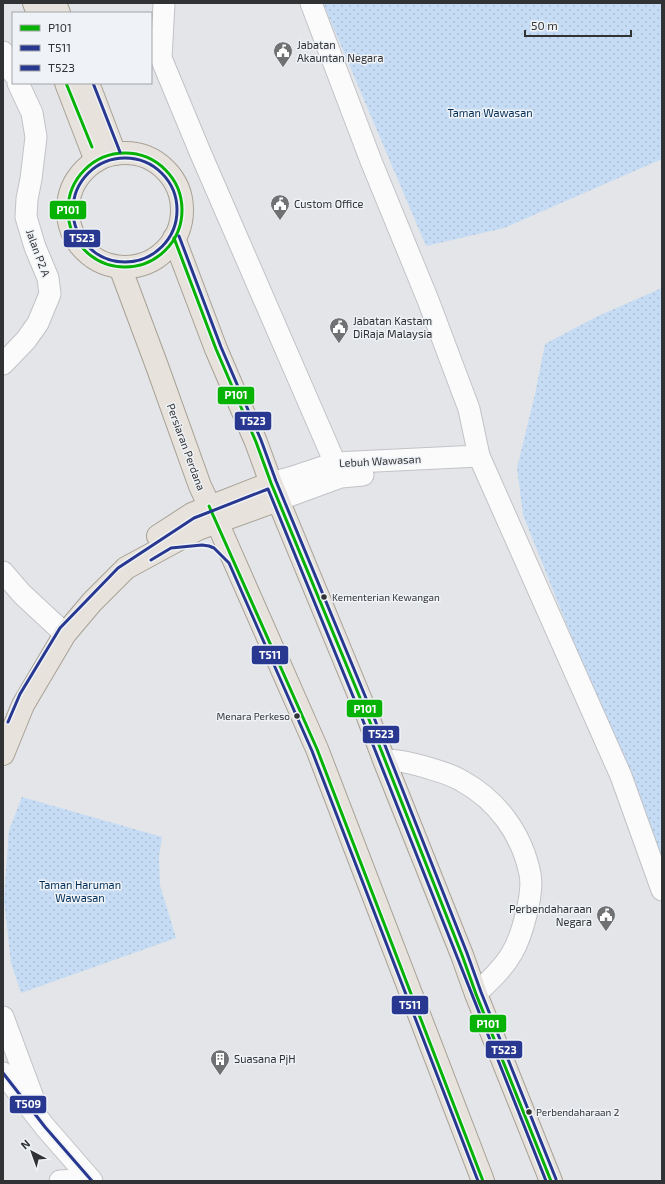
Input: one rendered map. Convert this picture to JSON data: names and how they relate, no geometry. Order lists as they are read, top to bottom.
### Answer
{
  "streets": {
    "main road": ["Persiaran Perdana", "Lebuh Wawasan"],
    "street": ["Jalan P2 A"]
  },
  "crossings": [
    ["Persiaran Perdana", "Lebuh Wawasan"]
  ],
  "parks": ["Taman Wawasan", "Taman Haruman Wawasan"],
  "places": {
    "public building": [
      "Jabatan Akauntan Negara",
      "Custom Office",
      "Jabatan Kastam DiRaja Malaysia",
      "Perbendaharaan Negara"
    ],
    "other": ["Kementerian Kewangan", "Menara Perkeso", "Perbendaharaan 2"],
    "building": ["Suasana PjH"]
  },
  "lines": [
    "transit line P101",
    "transit line T523",
    "transit line T511",
    "transit line T509"
  ],
  "legend": ["P101", "T511", "T523"],
  "scale_bar": "50 m",
  "north": "top left"
}
